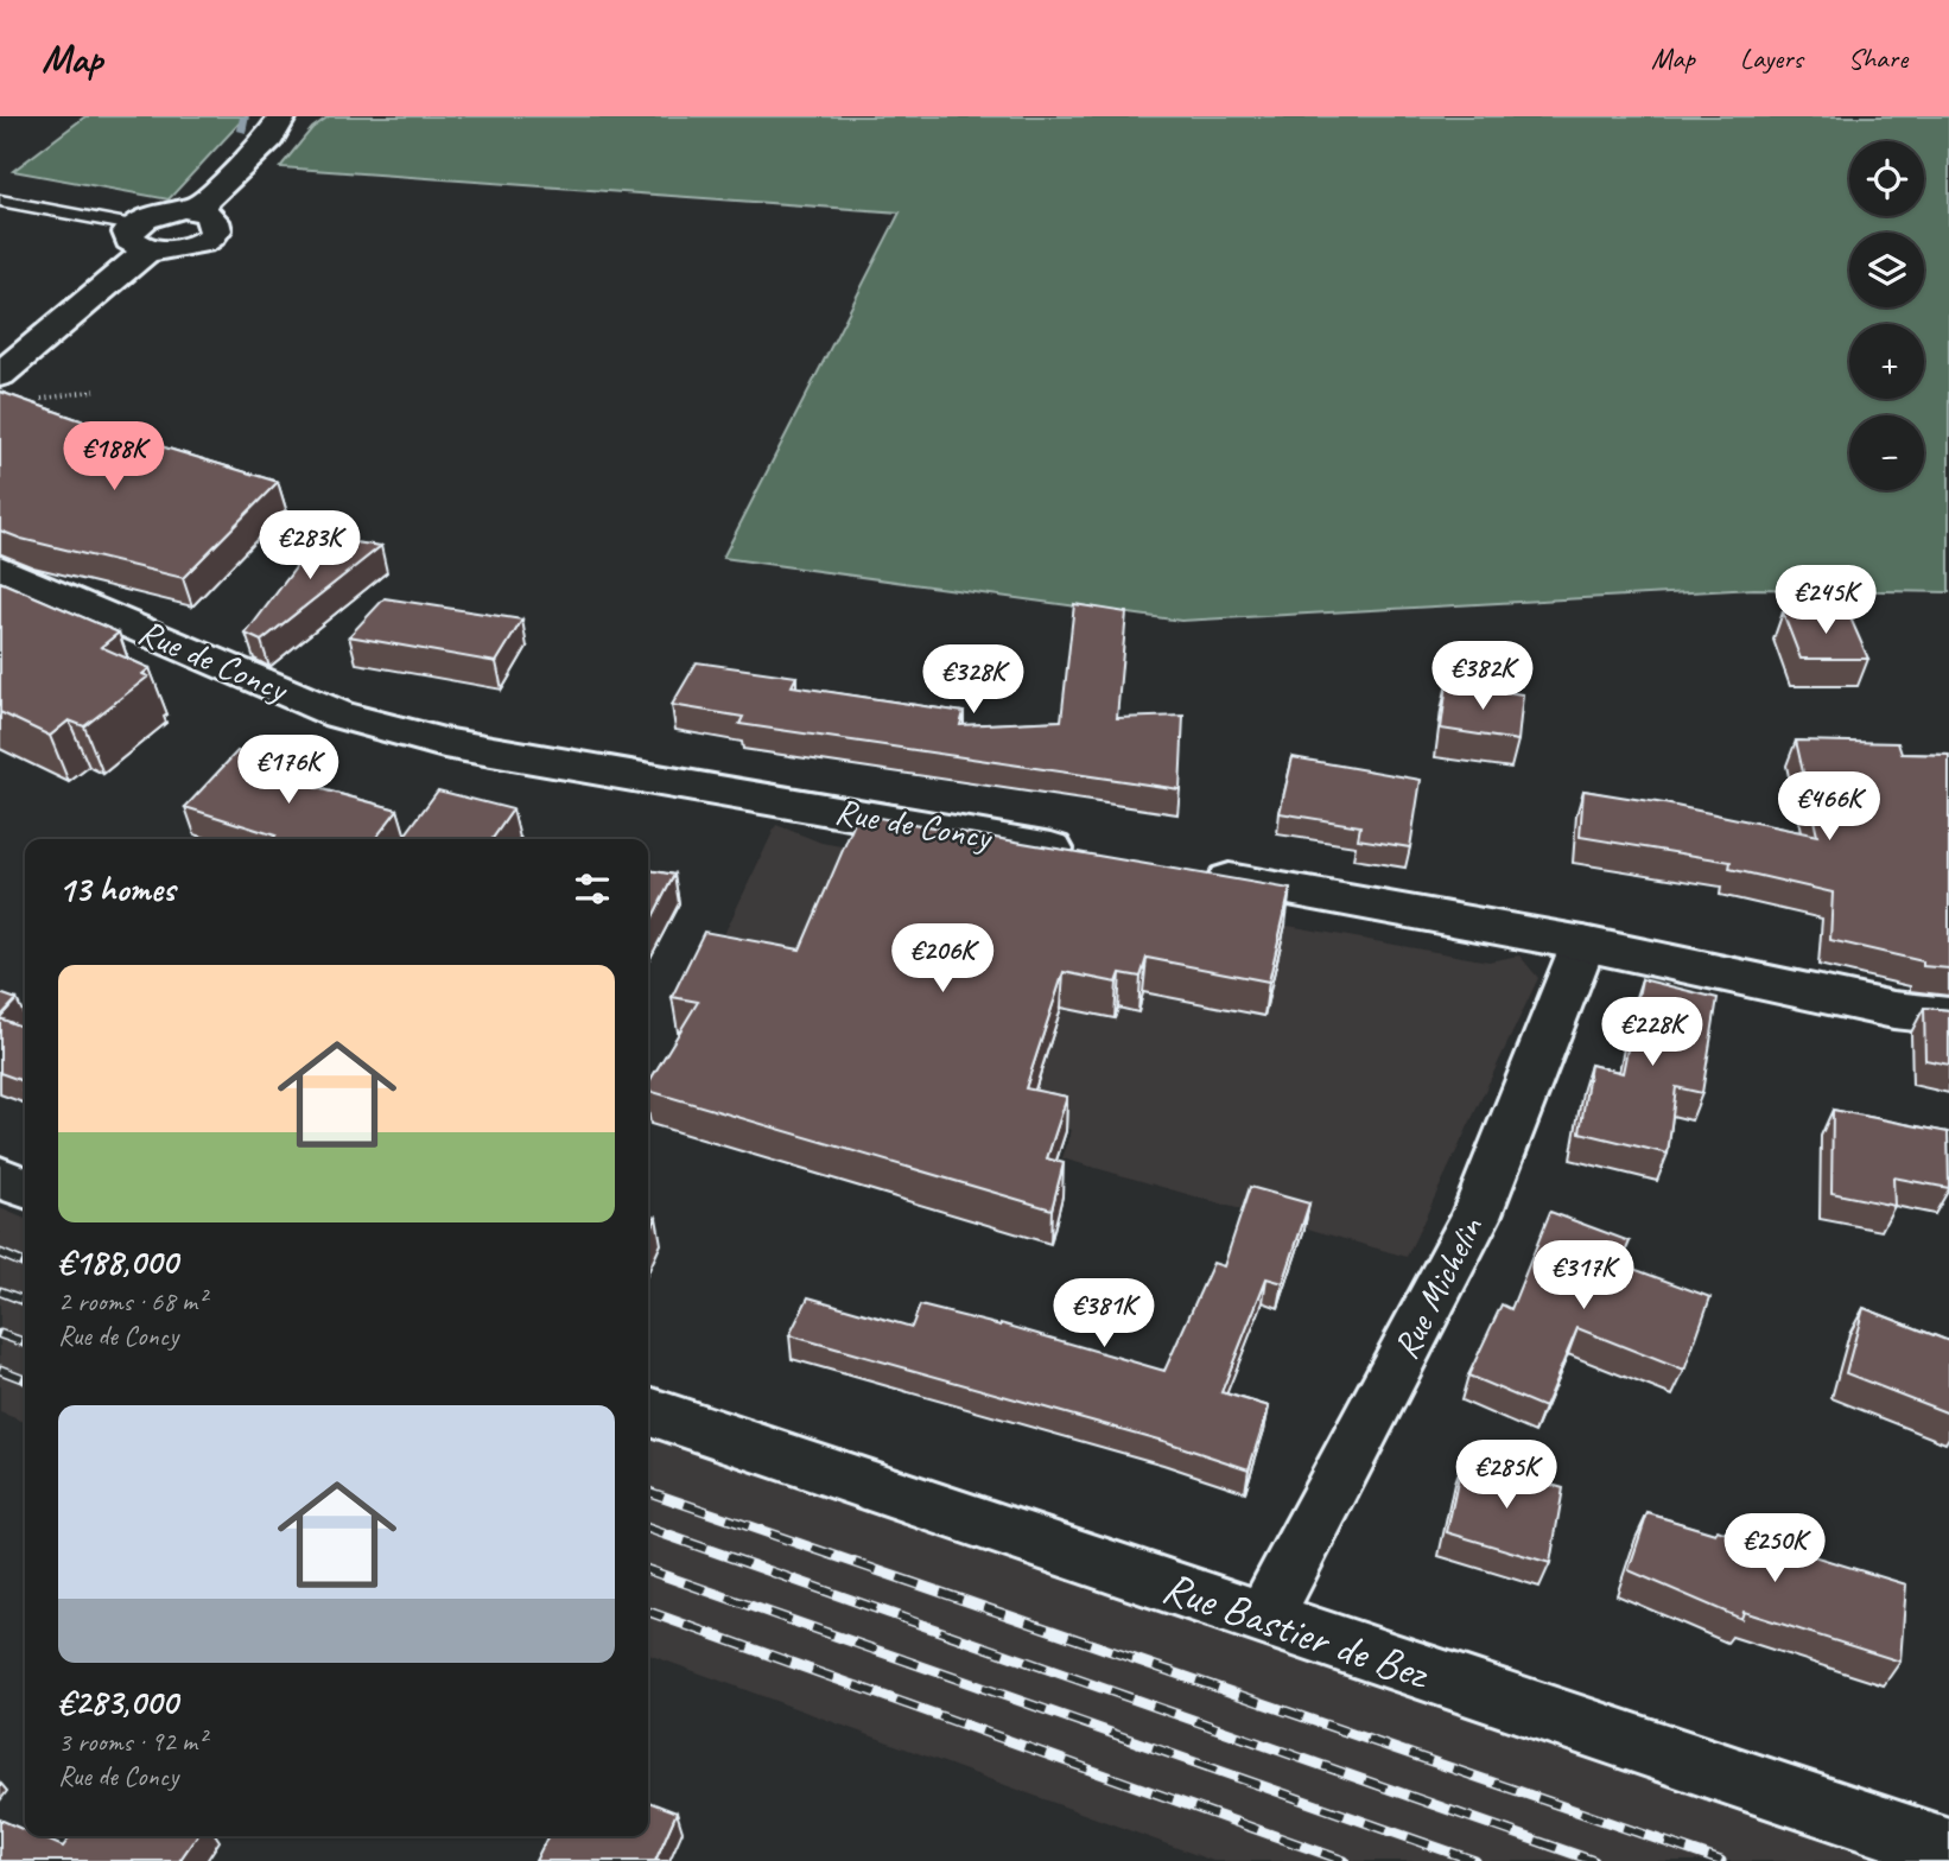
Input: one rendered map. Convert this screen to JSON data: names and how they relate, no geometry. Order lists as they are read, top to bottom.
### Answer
{
  "streets": {
    "street": ["Rue de Concy", "Rue Michelin", "Rue Bastier de Bez"]
  },
  "crossings": [
    ["Rue Michelin", "Rue Bastier de Bez"]
  ],
  "page": {
    "header": "Map",
    "nav": ["Map", "Layers", "Share"],
    "map_buttons": ["+", "−"],
    "price": [
      "€188K",
      "€283K",
      "€245K",
      "€382K",
      "€328K",
      "€176K",
      "€466K",
      "€206K",
      "€228K",
      "€317K",
      "€381K",
      "€285K",
      "€250K"
    ],
    "heading": "13 homes",
    "list": [
      {
        "name": "€188,000",
        "note": "2 rooms · 68 m² · Rue de Concy"
      },
      {
        "name": "€283,000",
        "note": "3 rooms · 92 m² · Rue de Concy"
      }
    ]
  }
}
